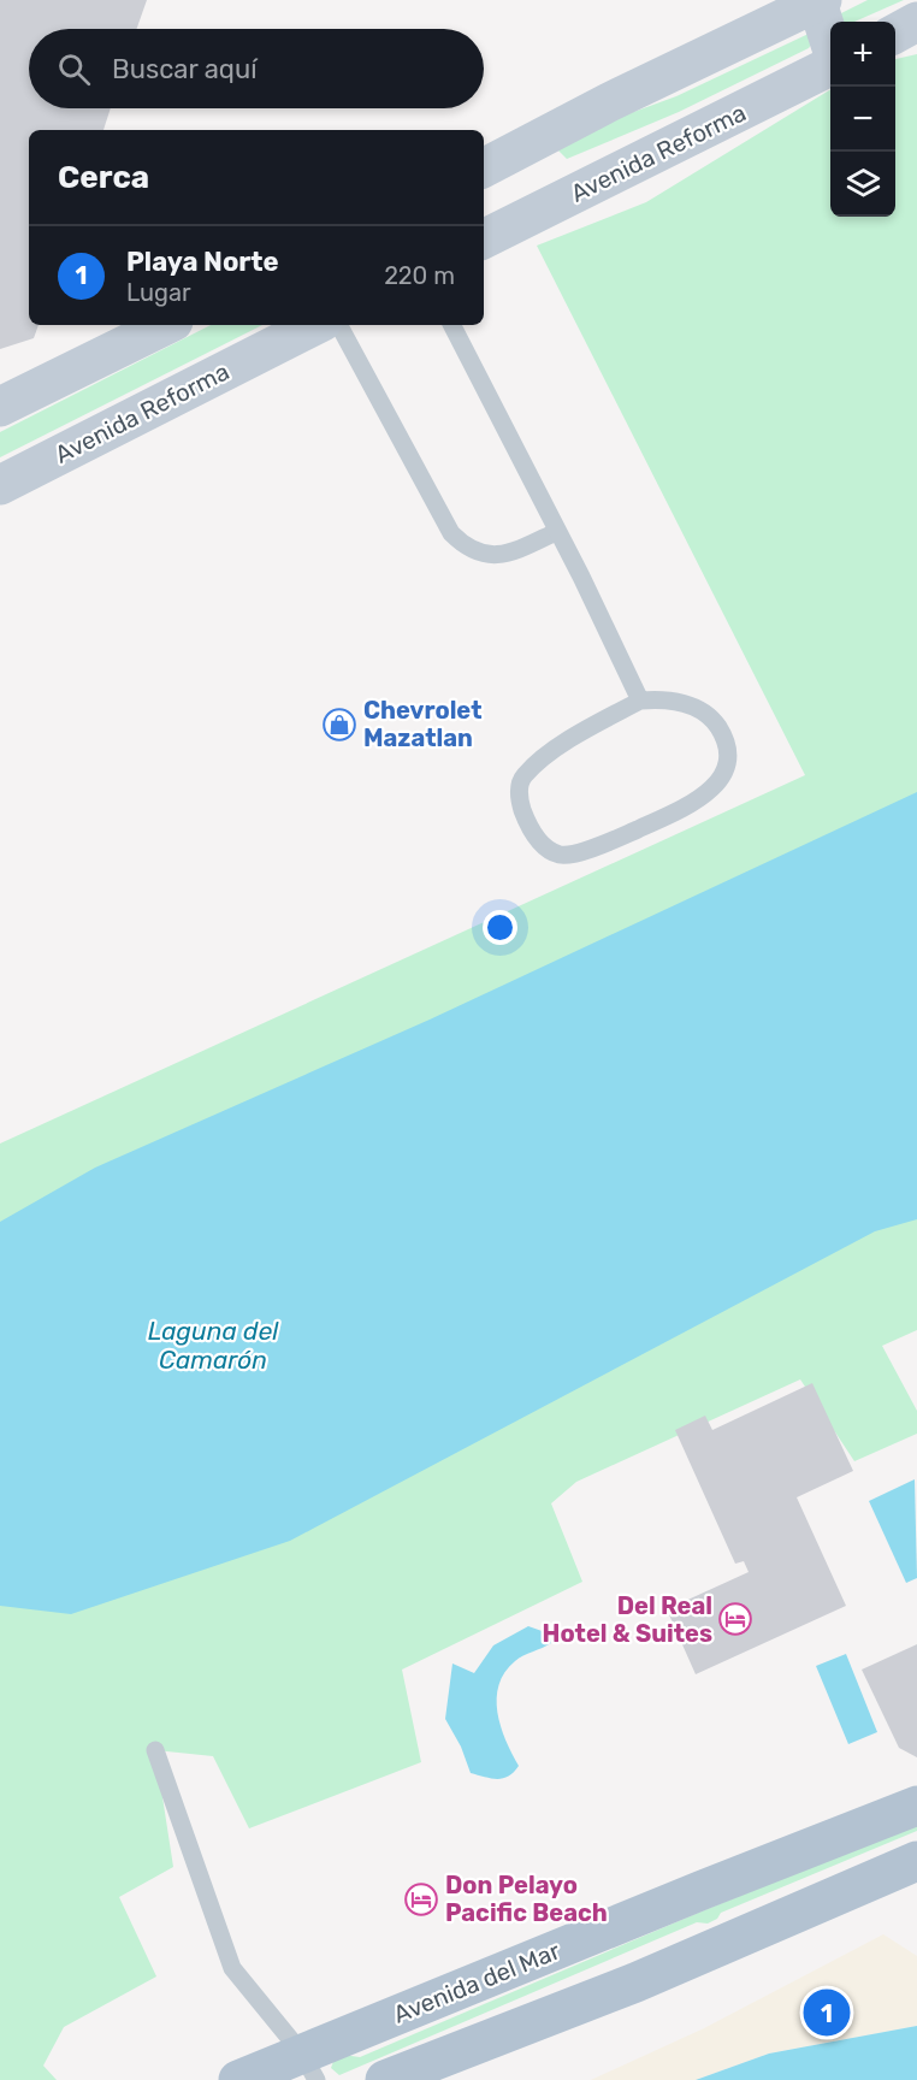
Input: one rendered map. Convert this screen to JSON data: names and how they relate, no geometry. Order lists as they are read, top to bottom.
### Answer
{
  "streets": {
    "main road": ["Avenida Reforma", "Avenida del Mar"]
  },
  "water": ["Laguna del Camarón"],
  "places": {
    "shop": ["Chevrolet Mazatlan"],
    "hotel": ["Del Real Hotel & Suites", "Don Pelayo Pacific Beach"]
  },
  "page": {
    "map_buttons": ["+", "−"],
    "search": "Buscar aquí",
    "heading": "Cerca",
    "list": [
      {
        "mark": "1",
        "name": "Playa Norte",
        "note": "Lugar",
        "value": "220 m"
      }
    ],
    "pins": "1"
  }
}
